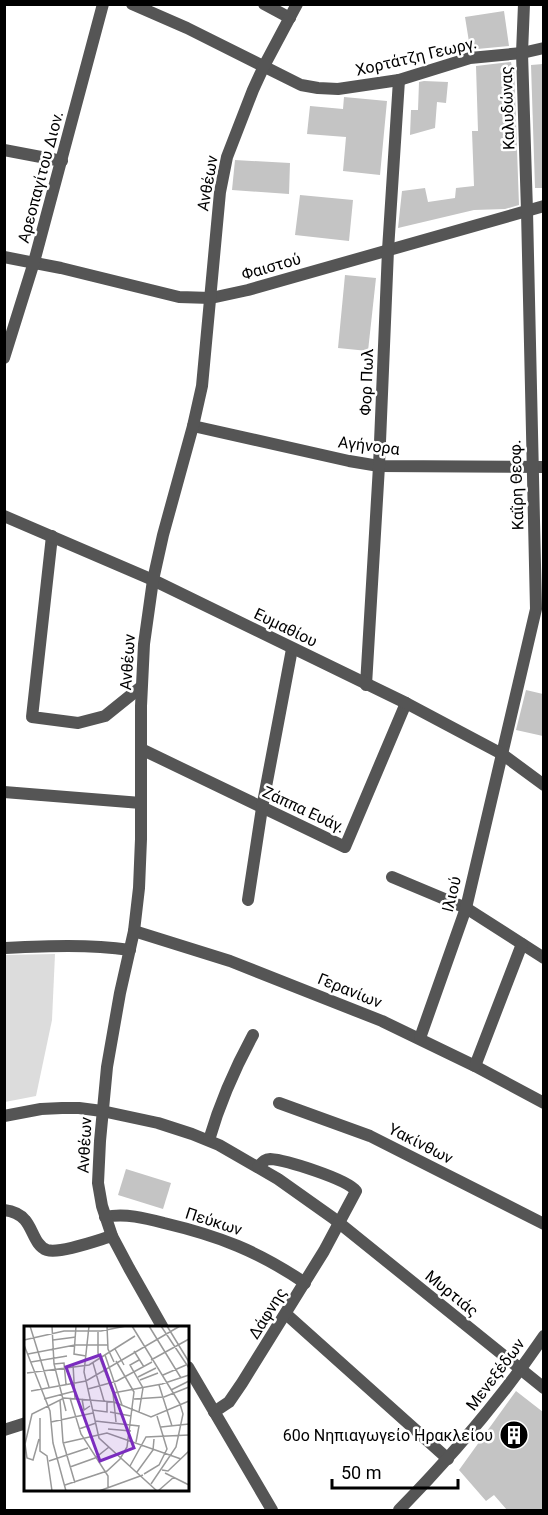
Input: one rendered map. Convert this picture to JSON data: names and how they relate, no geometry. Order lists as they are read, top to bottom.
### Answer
{
  "streets": {
    "street": [
      "Χορτάτζη Γεωργ.",
      "Καλυδώνας",
      "Αρεοπαγίτου Διον.",
      "Ανθέων",
      "Φαιστού",
      "Φορ Πωλ",
      "Αγήνορα",
      "Καΐρη Θεοφ.",
      "Ευμαθίου",
      "Ζάππα Ευάγ.",
      "Ιλιού",
      "Γερανίων",
      "Υακίνθων",
      "Πεύκων",
      "Μυρτιάς",
      "Δάφνης",
      "Μενεξέδων"
    ]
  },
  "crossings": [
    ["Χορτάτζη Γεωργ.", "Καλυδώνας"],
    ["Χορτάτζη Γεωργ.", "Ανθέων"],
    ["Χορτάτζη Γεωργ.", "Φορ Πωλ"],
    ["Καλυδώνας", "Φαιστού"],
    ["Καλυδώνας", "Καΐρη Θεοφ."],
    ["Αρεοπαγίτου Διον.", "Φαιστού"],
    ["Ανθέων", "Φαιστού"],
    ["Ανθέων", "Αγήνορα"],
    ["Ανθέων", "Ευμαθίου"],
    ["Ανθέων", "Ζάππα Ευάγ."],
    ["Ανθέων", "Γερανίων"],
    ["Ανθέων", "Πεύκων"],
    ["Ανθέων", "Μυρτιάς"],
    ["Φαιστού", "Φορ Πωλ"],
    ["Φαιστού", "Καΐρη Θεοφ."],
    ["Φορ Πωλ", "Αγήνορα"],
    ["Φορ Πωλ", "Ευμαθίου"],
    ["Αγήνορα", "Καΐρη Θεοφ."],
    ["Καΐρη Θεοφ.", "Ευμαθίου"],
    ["Καΐρη Θεοφ.", "Ιλιού"],
    ["Ευμαθίου", "Ζάππα Ευάγ."],
    ["Ευμαθίου", "Ιλιού"],
    ["Ιλιού", "Γερανίων"],
    ["Πεύκων", "Δάφνης"],
    ["Μυρτιάς", "Δάφνης"],
    ["Μυρτιάς", "Μενεξέδων"]
  ],
  "places": {
    "building": ["60ο Νηπιαγωγείο Ηρακλείου"]
  },
  "scale_bar": "50 m"
}
